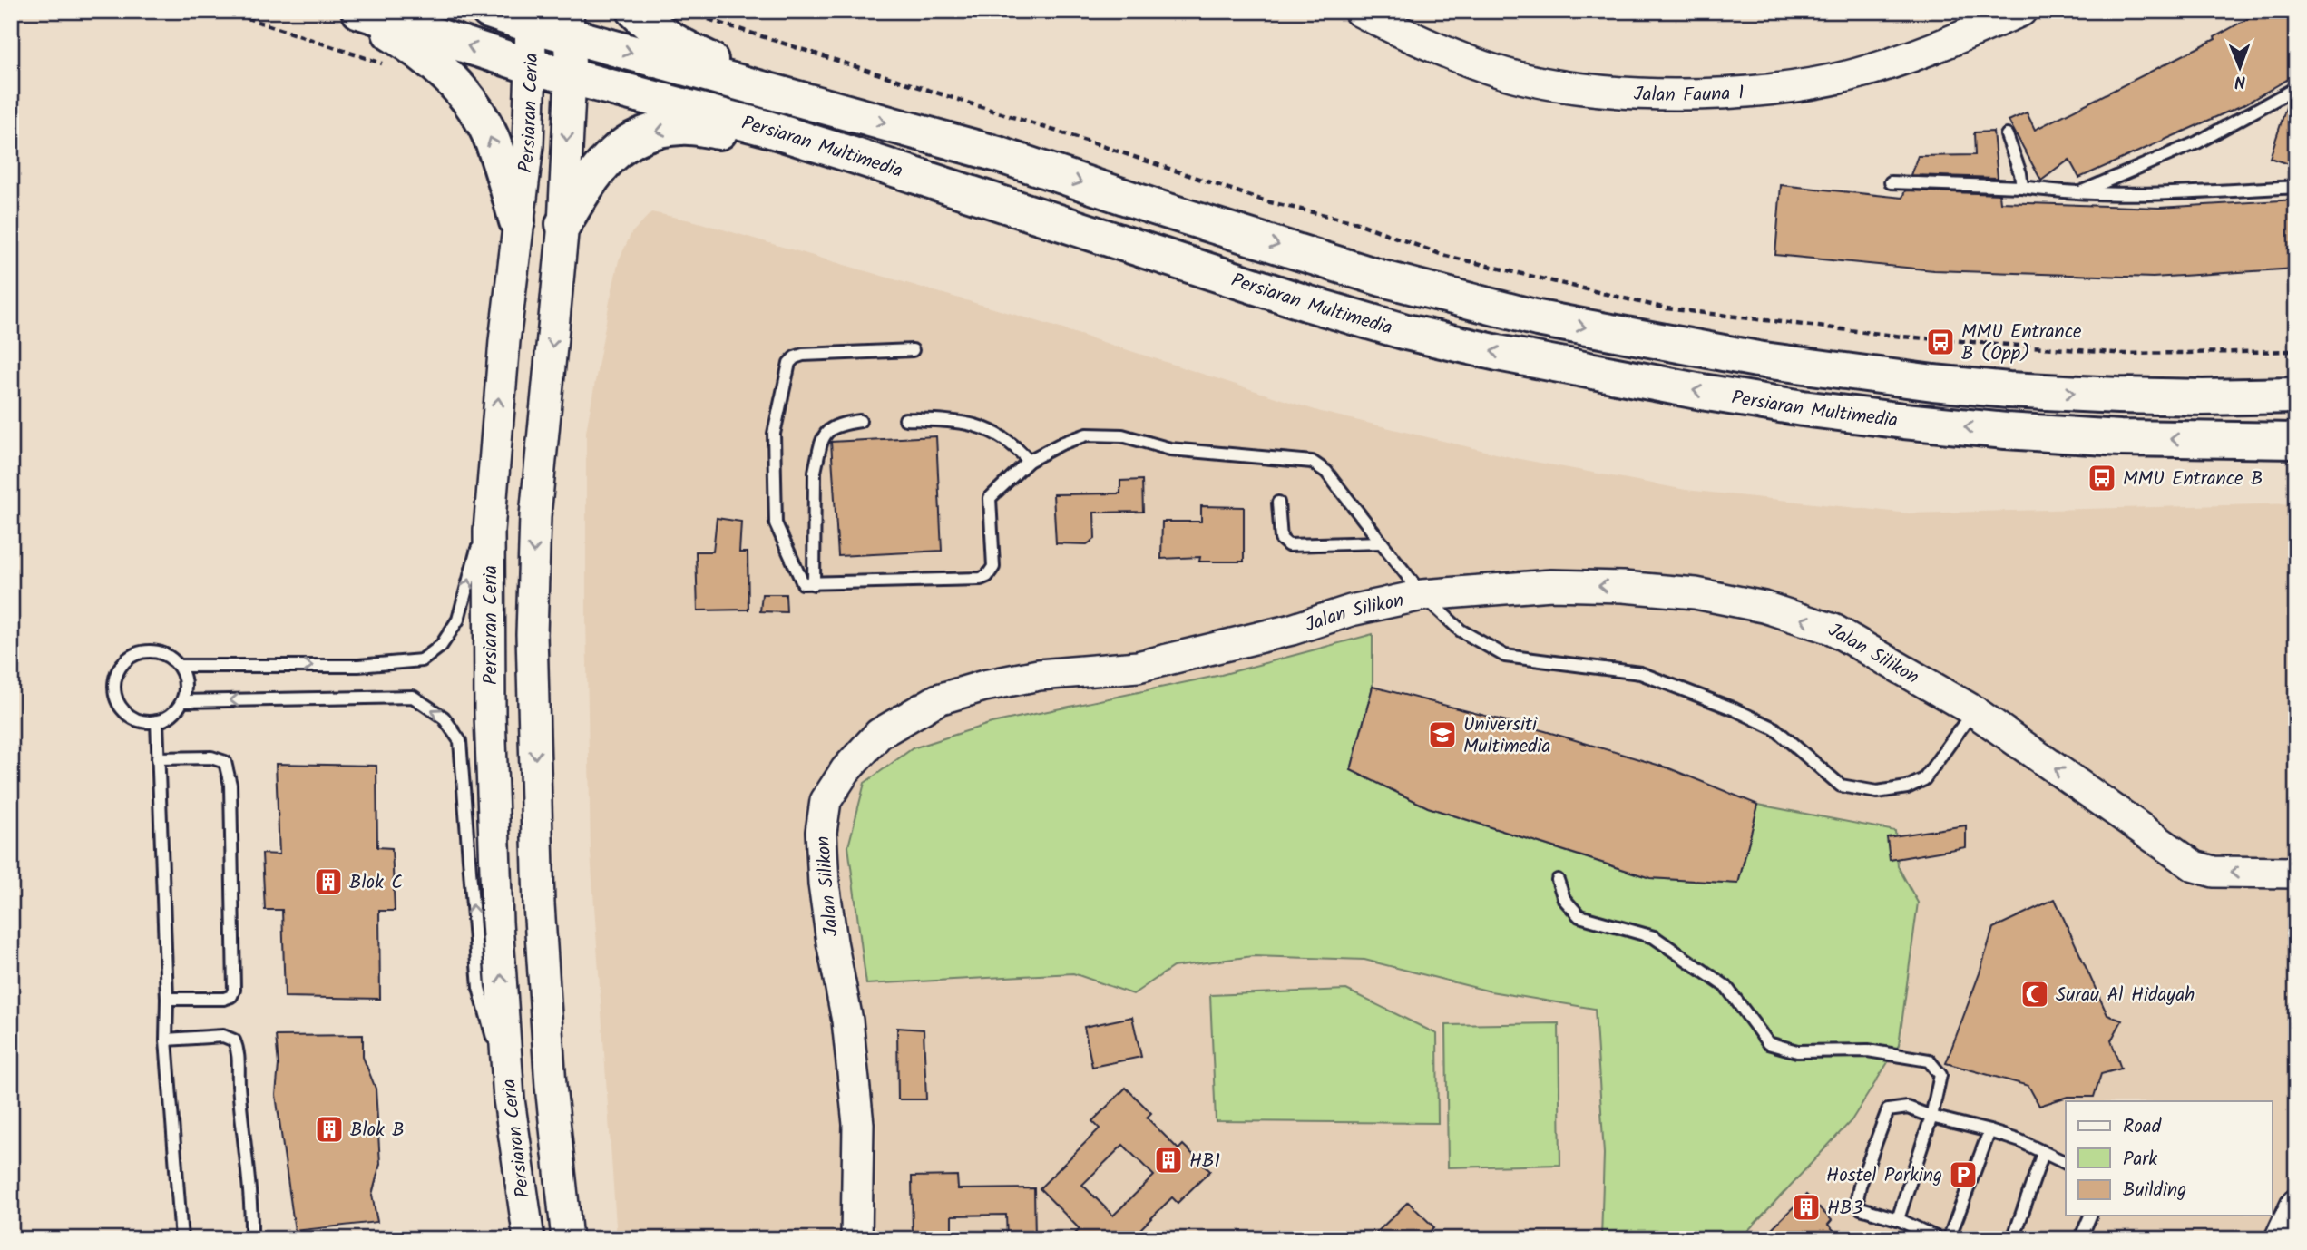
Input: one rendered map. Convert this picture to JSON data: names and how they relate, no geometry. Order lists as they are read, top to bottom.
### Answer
{
  "streets": {
    "main road": ["Persiaran Multimedia"],
    "street": ["Jalan Fauna 1", "Persiaran Ceria", "Jalan Silikon"]
  },
  "crossings": [
    ["Persiaran Ceria", "Persiaran Multimedia"]
  ],
  "one_way": ["Jalan Silikon"],
  "places": {
    "bus stop": ["MMU Entrance B (Opp)", "MMU Entrance B"],
    "school or university": ["Universiti Multimedia"],
    "building": [
      "Blok C",
      "Blok B",
      "HB1",
      "HB3"
    ],
    "mosque": ["Surau Al Hidayah"],
    "parking": ["Hostel Parking"]
  },
  "legend": ["Road", "Park", "Building"],
  "north": "bottom"
}
